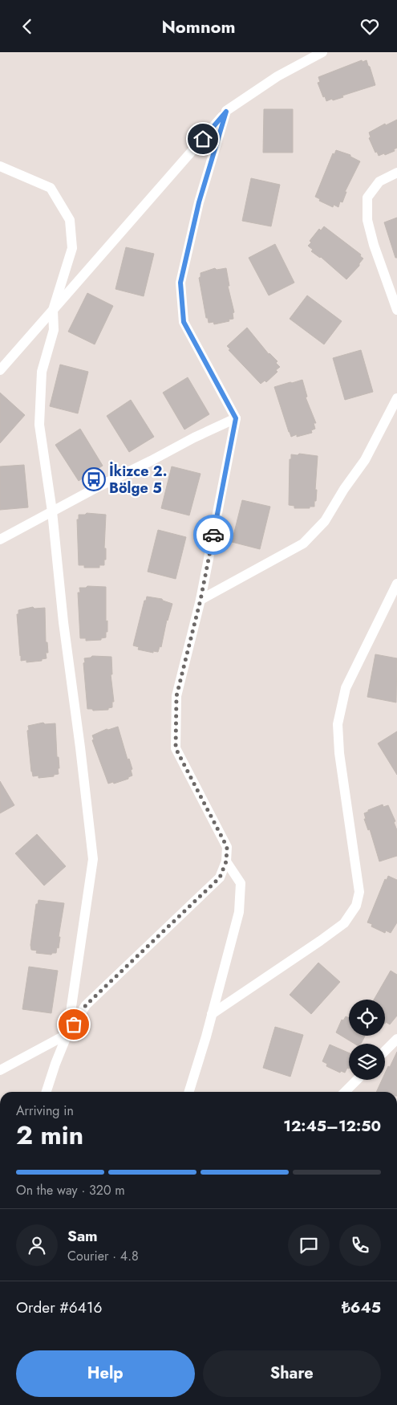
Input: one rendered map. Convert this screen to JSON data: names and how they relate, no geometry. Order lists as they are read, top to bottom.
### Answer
{
  "places": {
    "bus stop": ["İkizce 2. Bölge 5"]
  },
  "page": {
    "header": "Nomnom",
    "heading": ["2 min", "Arriving in", "12:45–12:50"],
    "panel": [
      "Sam",
      "Courier · 4.8",
      "Order #6416",
      "₺645"
    ],
    "bar": "On the way · 320 m",
    "buttons": ["Help", "Share"]
  }
}
